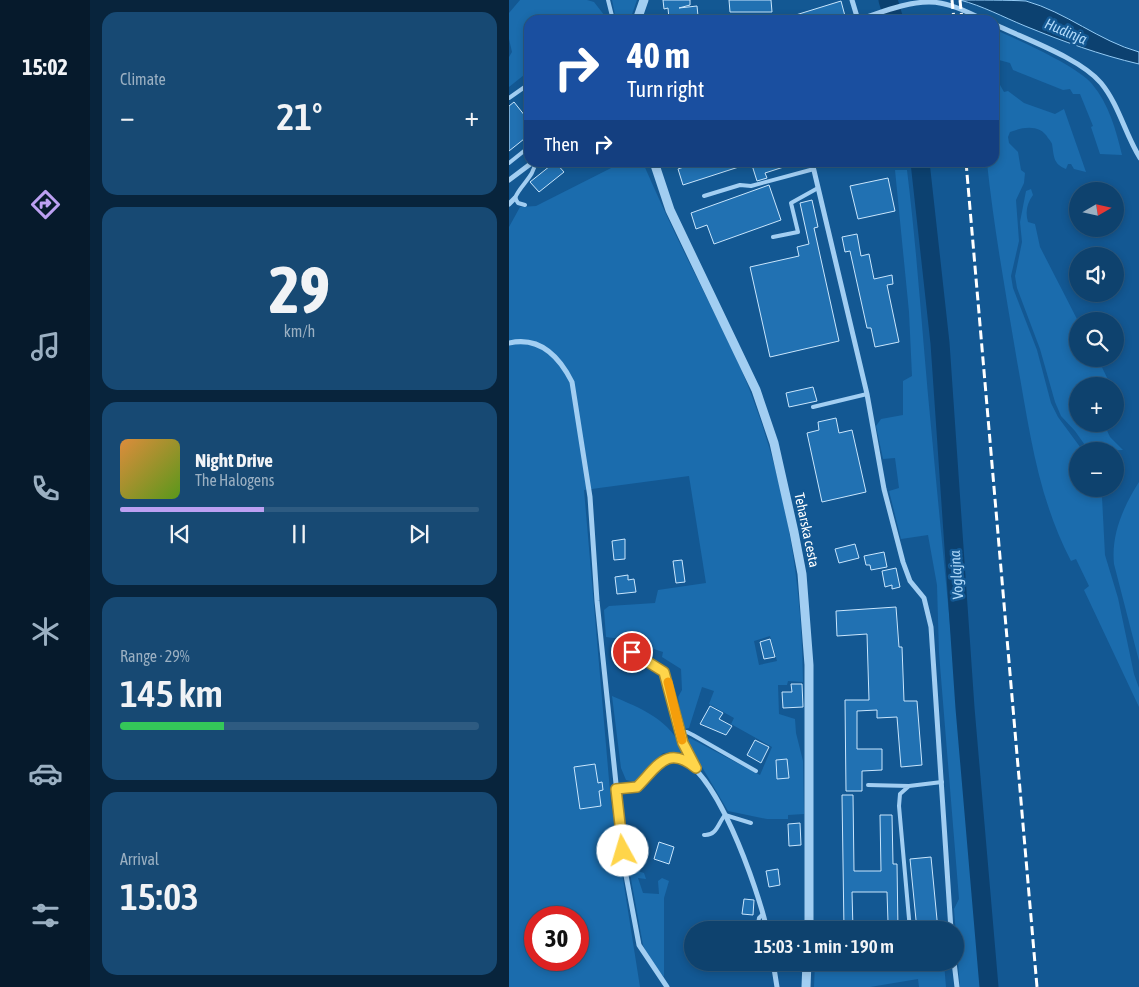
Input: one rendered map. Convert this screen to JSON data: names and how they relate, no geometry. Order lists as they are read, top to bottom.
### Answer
{
  "streets": {
    "street": ["Teharska cesta"]
  },
  "water": ["Hudinja", "Voglajna"],
  "north": "right",
  "page": {
    "tabs": "15:02",
    "tile": [
      "Climate",
      ["29", "km/h"],
      ["Range · 29%", "145 km"],
      ["Arrival", "15:03"]
    ],
    "turn": ["40 m", "Turn right"],
    "heat": ["−", "21°", "+"],
    "then": "Then",
    "map_buttons": ["+", "−"],
    "song": ["Night Drive", "The Halogens"],
    "limit": "30",
    "trip": "15:03 · 1 min · 190 m"
  }
}
